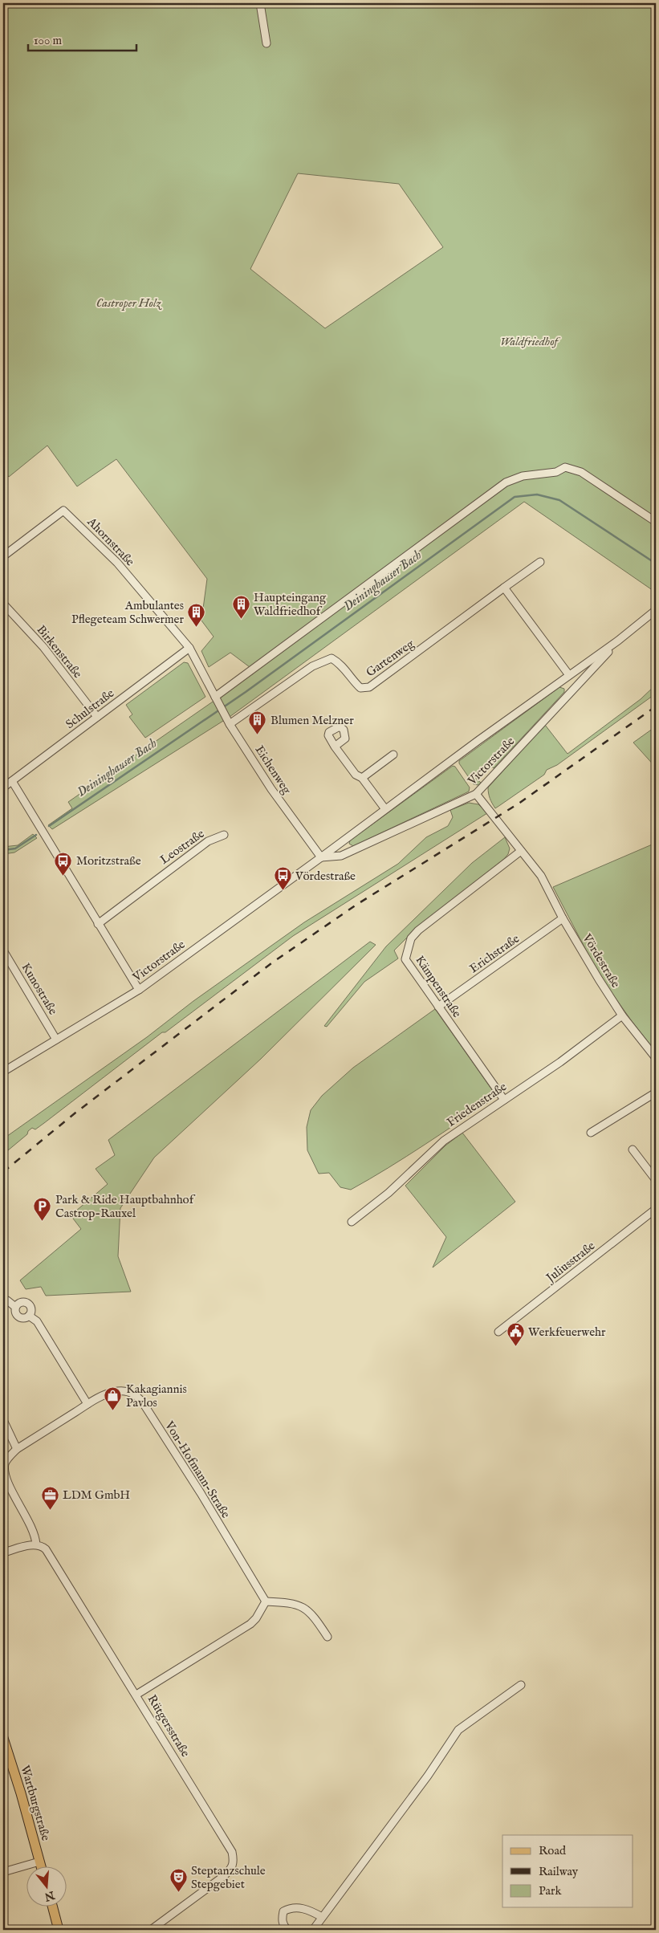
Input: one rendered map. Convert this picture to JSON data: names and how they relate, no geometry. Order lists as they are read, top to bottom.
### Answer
{
  "streets": {
    "main road": ["Wartburgstraße"],
    "street": [
      "Ahornstraße",
      "Birkenstraße",
      "Gartenweg",
      "Schulstraße",
      "Victorstraße",
      "Eichenweg",
      "Leostraße",
      "Erichstraße",
      "Vördestraße",
      "Kämpenstraße",
      "Kunostraße",
      "Friedenstraße",
      "Juliusstraße",
      "Von-Hofmann-Straße",
      "Rütgersstraße"
    ]
  },
  "crossings": [
    ["Ahornstraße", "Schulstraße"],
    ["Ahornstraße", "Eichenweg"],
    ["Birkenstraße", "Schulstraße"],
    ["Gartenweg", "Eichenweg"],
    ["Schulstraße", "Eichenweg"],
    ["Victorstraße", "Eichenweg"],
    ["Victorstraße", "Vördestraße"],
    ["Victorstraße", "Kunostraße"],
    ["Erichstraße", "Vördestraße"],
    ["Erichstraße", "Kämpenstraße"],
    ["Vördestraße", "Kämpenstraße"],
    ["Vördestraße", "Friedenstraße"],
    ["Kämpenstraße", "Friedenstraße"],
    ["Von-Hofmann-Straße", "Rütgersstraße"]
  ],
  "water": ["Deininghauser Bach"],
  "parks": ["Castroper Holz", "Waldfriedhof"],
  "places": {
    "building": ["Haupteingang Waldfriedhof", "Ambulantes Pflegeteam Schwermer", "Blumen Melzner"],
    "bus stop": ["Moritzstraße", "Vördestraße"],
    "parking": ["Park & Ride Hauptbahnhof Castrop-Rauxel"],
    "public building": ["Werkfeuerwehr"],
    "shop": ["Kakagiannis Pavlos"],
    "office": ["LDM GmbH"],
    "theatre": ["Steptanzschule Stepgebiet"]
  },
  "legend": ["Road", "Railway", "Park"],
  "scale_bar": "100 m",
  "north": "bottom"
}
